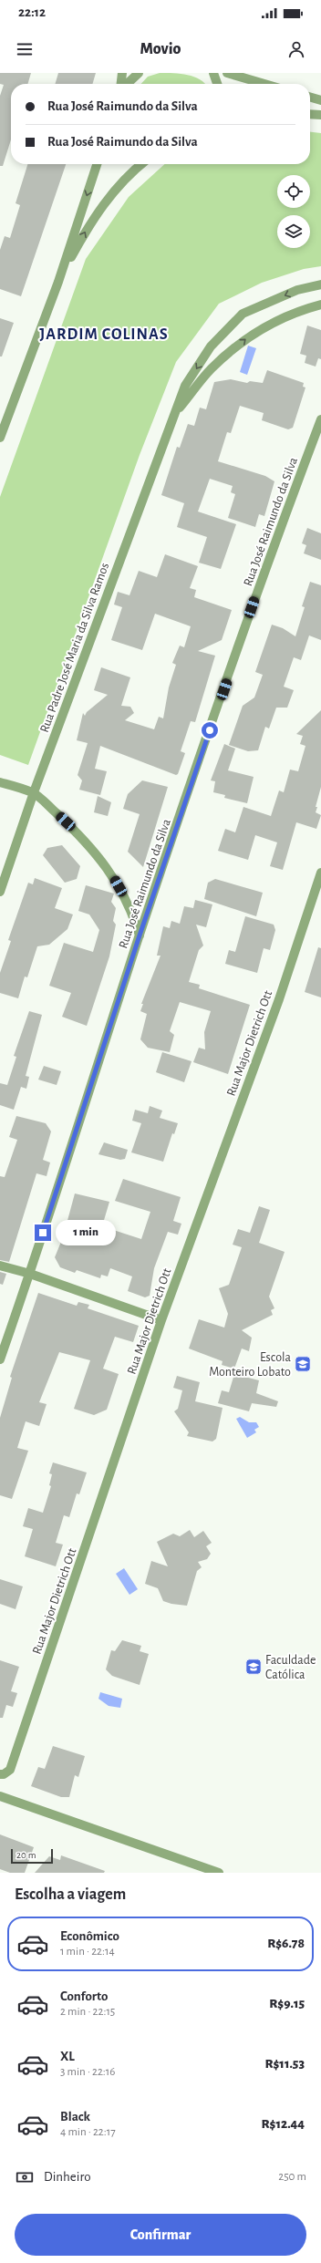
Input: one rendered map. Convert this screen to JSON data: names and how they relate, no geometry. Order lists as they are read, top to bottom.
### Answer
{
  "streets": {
    "street": ["Rua José Raimundo da Silva", "Rua Padre José Maria da Silva Ramos", "Rua Major Dietrich Ott"]
  },
  "districts": ["JARDIM COLINAS"],
  "places": {
    "school or university": ["Escola Monteiro Lobato", "Faculdade Católica"]
  },
  "scale_bar": "20 m",
  "page": {
    "status": "22:12",
    "header": "Movio",
    "banner": ["Rua José Raimundo da Silva", "Rua José Raimundo da Silva"],
    "bubble": "1 min",
    "scale": "20 m",
    "heading": "Escolha a viagem",
    "list": [
      {
        "name": "Econômico",
        "note": "1 min · 22:14",
        "value": "R$6.78"
      },
      {
        "name": "Conforto",
        "note": "2 min · 22:15",
        "value": "R$9.15"
      },
      {
        "name": "XL",
        "note": "3 min · 22:16",
        "value": "R$11.53"
      },
      {
        "name": "Black",
        "note": "4 min · 22:17",
        "value": "R$12.44"
      }
    ],
    "pay": ["Dinheiro", "250 m"],
    "buttons": "Confirmar"
  }
}
